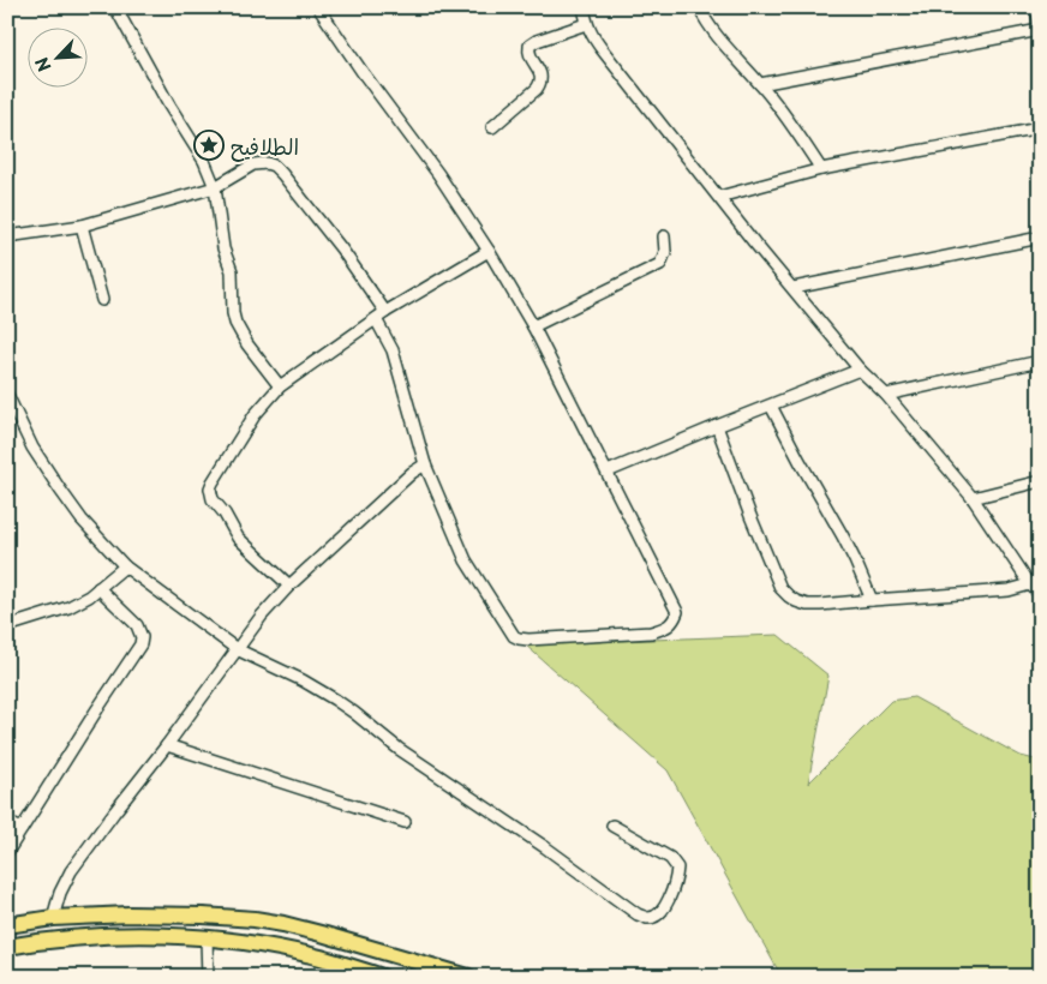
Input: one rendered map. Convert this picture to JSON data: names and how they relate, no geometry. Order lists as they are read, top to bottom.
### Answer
{
  "places": {
    "place": ["الطلافيح"]
  },
  "north": "bottom left"
}
